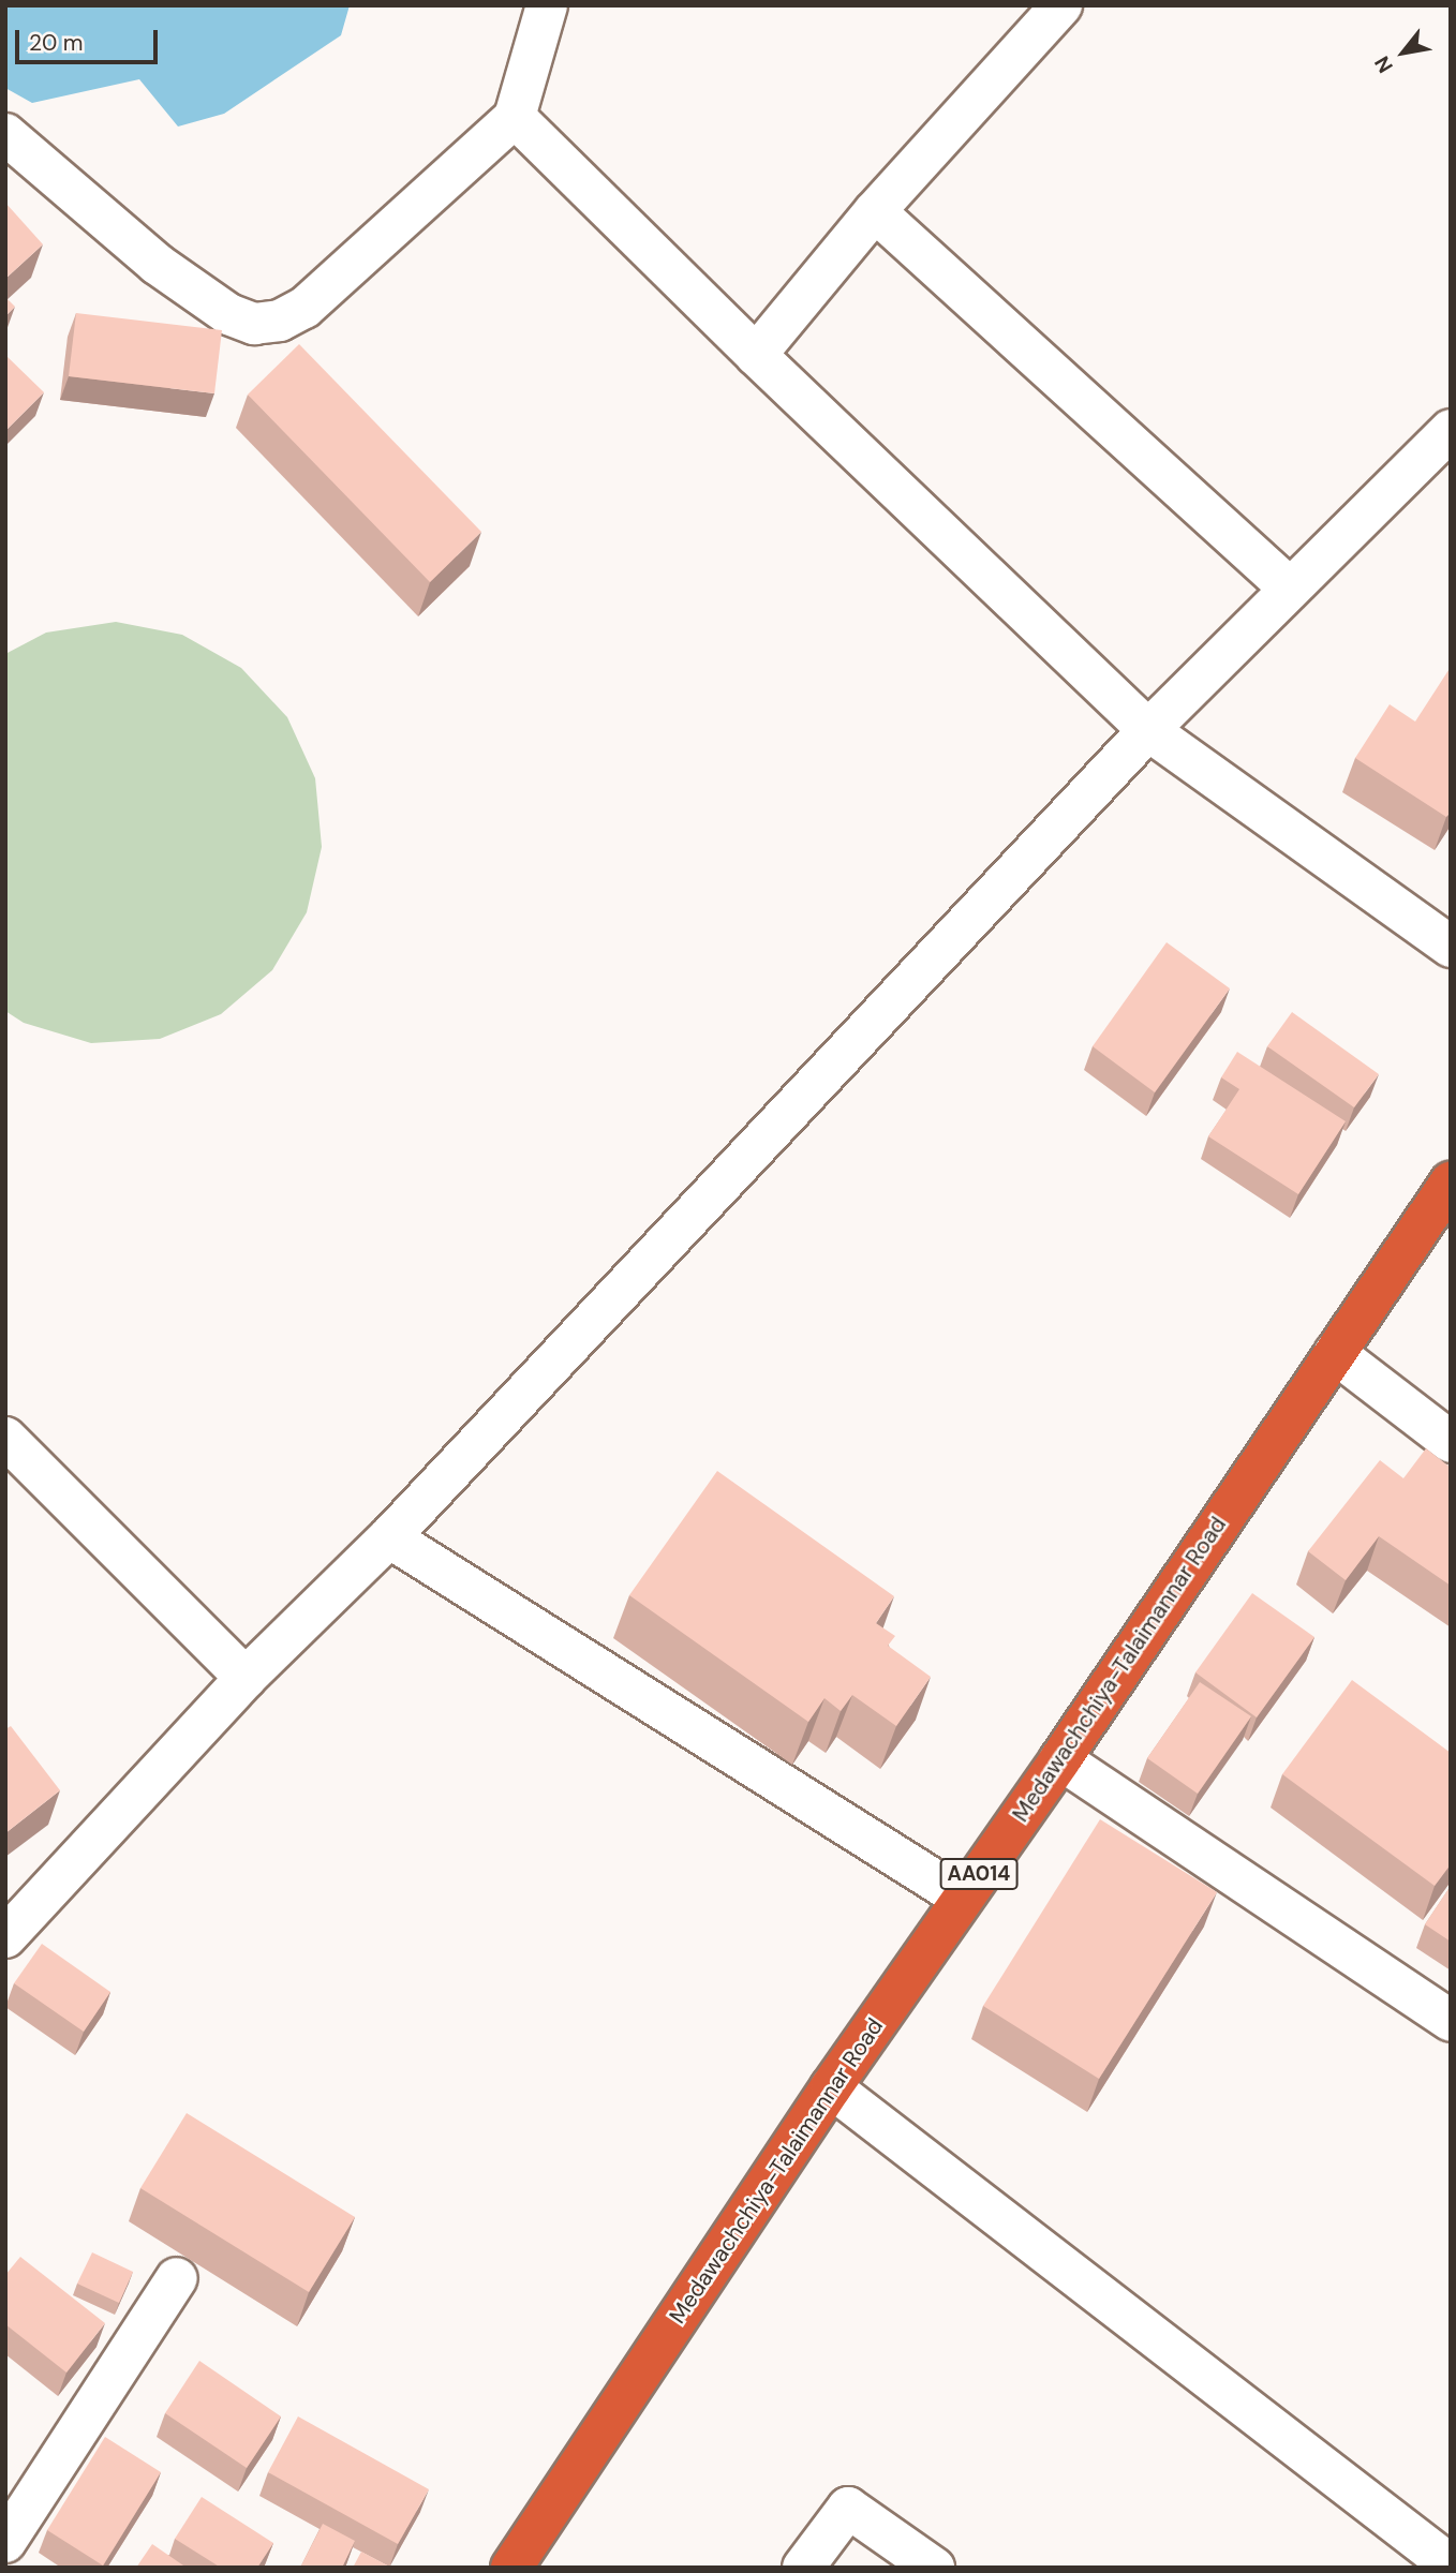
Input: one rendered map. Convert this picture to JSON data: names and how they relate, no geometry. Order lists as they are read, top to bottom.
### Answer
{
  "streets": {
    "highway": ["Medawachchiya-Talaimannar Road", "AA014"]
  },
  "scale_bar": "20 m",
  "north": "bottom left"
}
